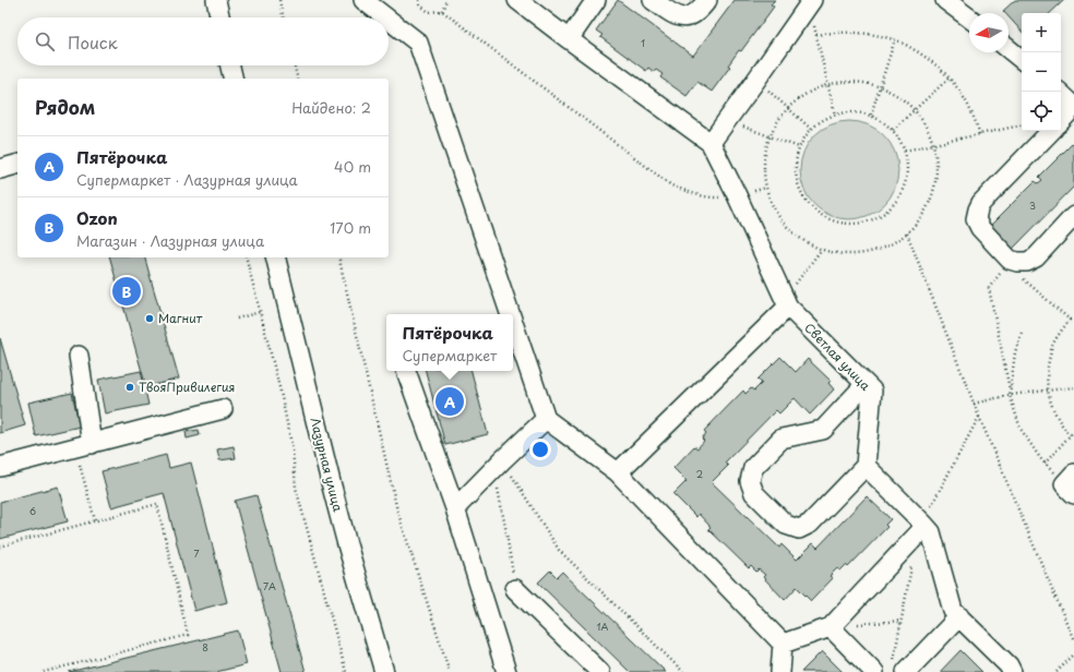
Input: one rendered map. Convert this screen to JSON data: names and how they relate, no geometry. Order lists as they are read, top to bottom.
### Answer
{
  "streets": {
    "street": ["Светлая улица", "Лазурная улица"]
  },
  "places": ["Магнит", "ТвояПривилегия"],
  "house_numbers": [
    "1",
    "3",
    "2",
    "6",
    "7",
    "7А",
    "1А",
    "8"
  ],
  "north": "left",
  "page": {
    "map_buttons": ["+", "−"],
    "search": "Поиск",
    "heading": ["Рядом", "Найдено: 2"],
    "list": [
      {
        "mark": "A",
        "name": "Пятёрочка",
        "note": "Супермаркет · Лазурная улица",
        "value": "40 m"
      },
      {
        "mark": "B",
        "name": "Ozon",
        "note": "Магазин · Лазурная улица",
        "value": "170 m"
      }
    ],
    "pins": ["B", "A"],
    "popup": ["Пятёрочка", "Супермаркет"]
  }
}
